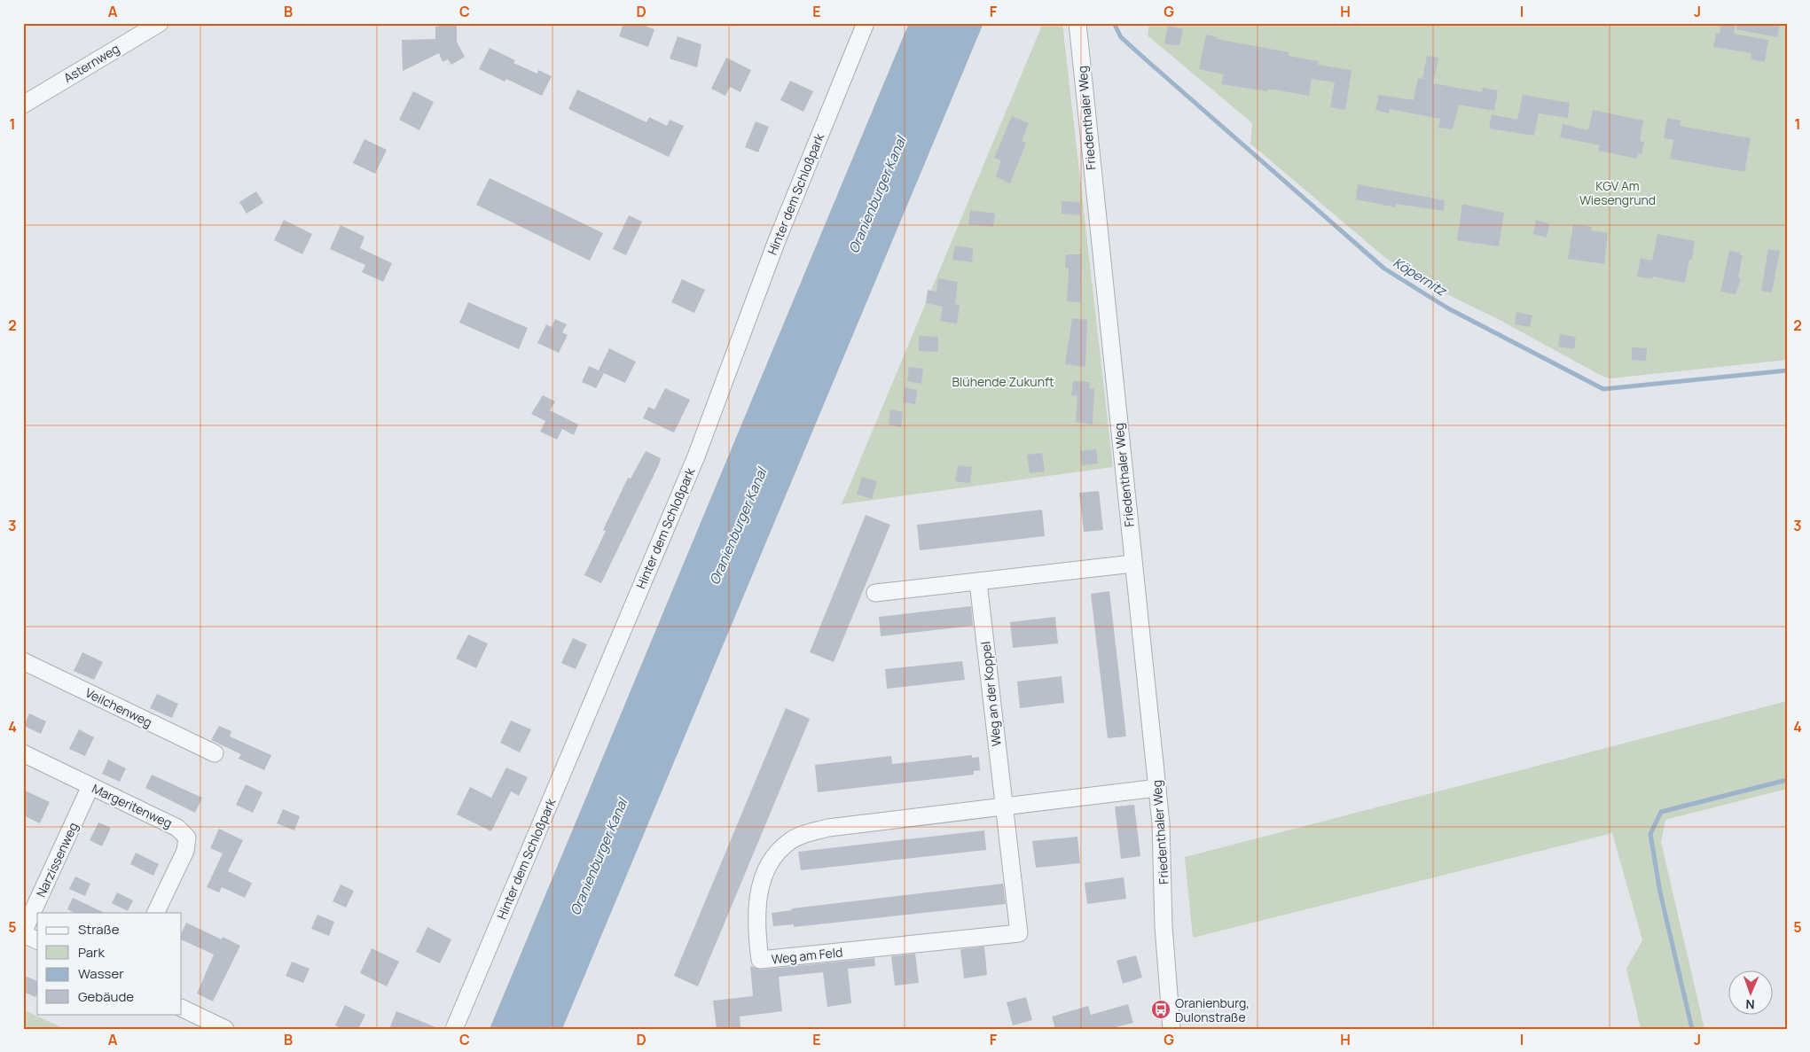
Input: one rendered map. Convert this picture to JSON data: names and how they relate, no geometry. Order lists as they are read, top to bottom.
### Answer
{
  "streets": {
    "street": [
      "Asternweg",
      "Friedenthaler Weg",
      "Hinter dem Schloßpark",
      "Weg an der Koppel",
      "Veilchenweg",
      "Margeritenweg",
      "Narzissenweg",
      "Weg am Feld"
    ]
  },
  "crossings": [
    ["Friedenthaler Weg", "Weg am Feld"],
    ["Weg an der Koppel", "Weg am Feld"],
    ["Margeritenweg", "Narzissenweg"]
  ],
  "water": ["Oranienburger Kanal", "Köpernitz"],
  "parks": ["KGV Am Wiesengrund", "Blühende Zukunft"],
  "places": {
    "bus stop": ["Oranienburg, Dulonstraße"]
  },
  "legend": [
    "Straße",
    "Park",
    "Wasser",
    "Gebäude"
  ],
  "north": "bottom",
  "grid": {
    "columns": [
      "A",
      "B",
      "C",
      "D",
      "E",
      "F",
      "G",
      "H",
      "I",
      "J"
    ],
    "rows": [
      "1",
      "2",
      "3",
      "4",
      "5"
    ]
  }
}
